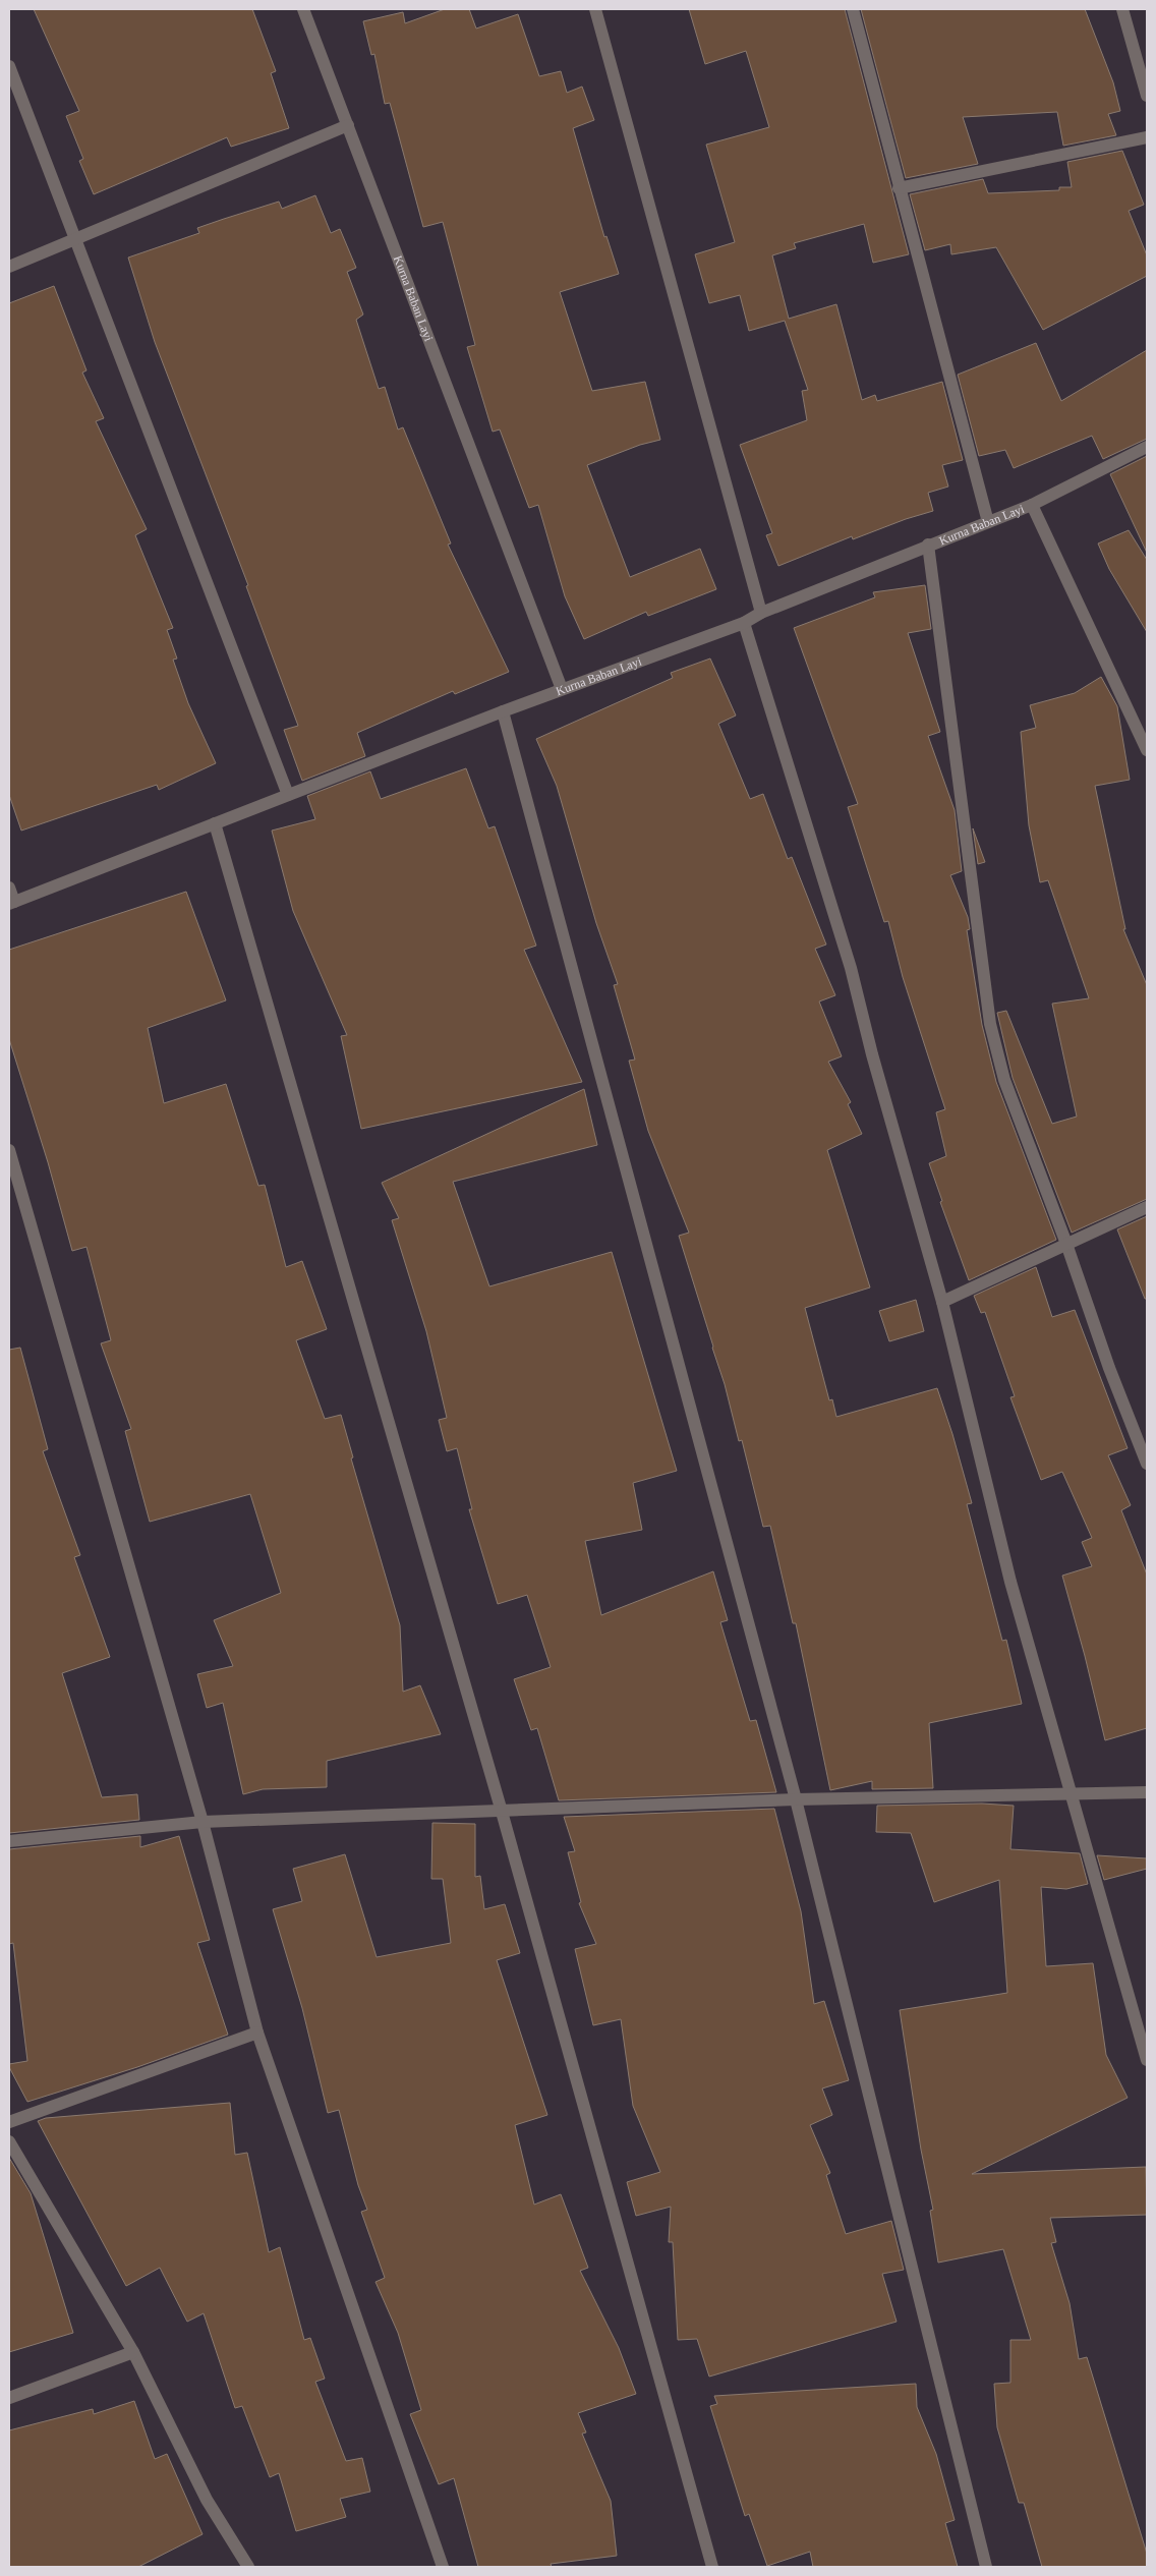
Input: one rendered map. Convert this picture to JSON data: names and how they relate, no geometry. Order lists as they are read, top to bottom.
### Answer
{
  "streets": {
    "street": ["Kurna Baban Layi"]
  }
}
